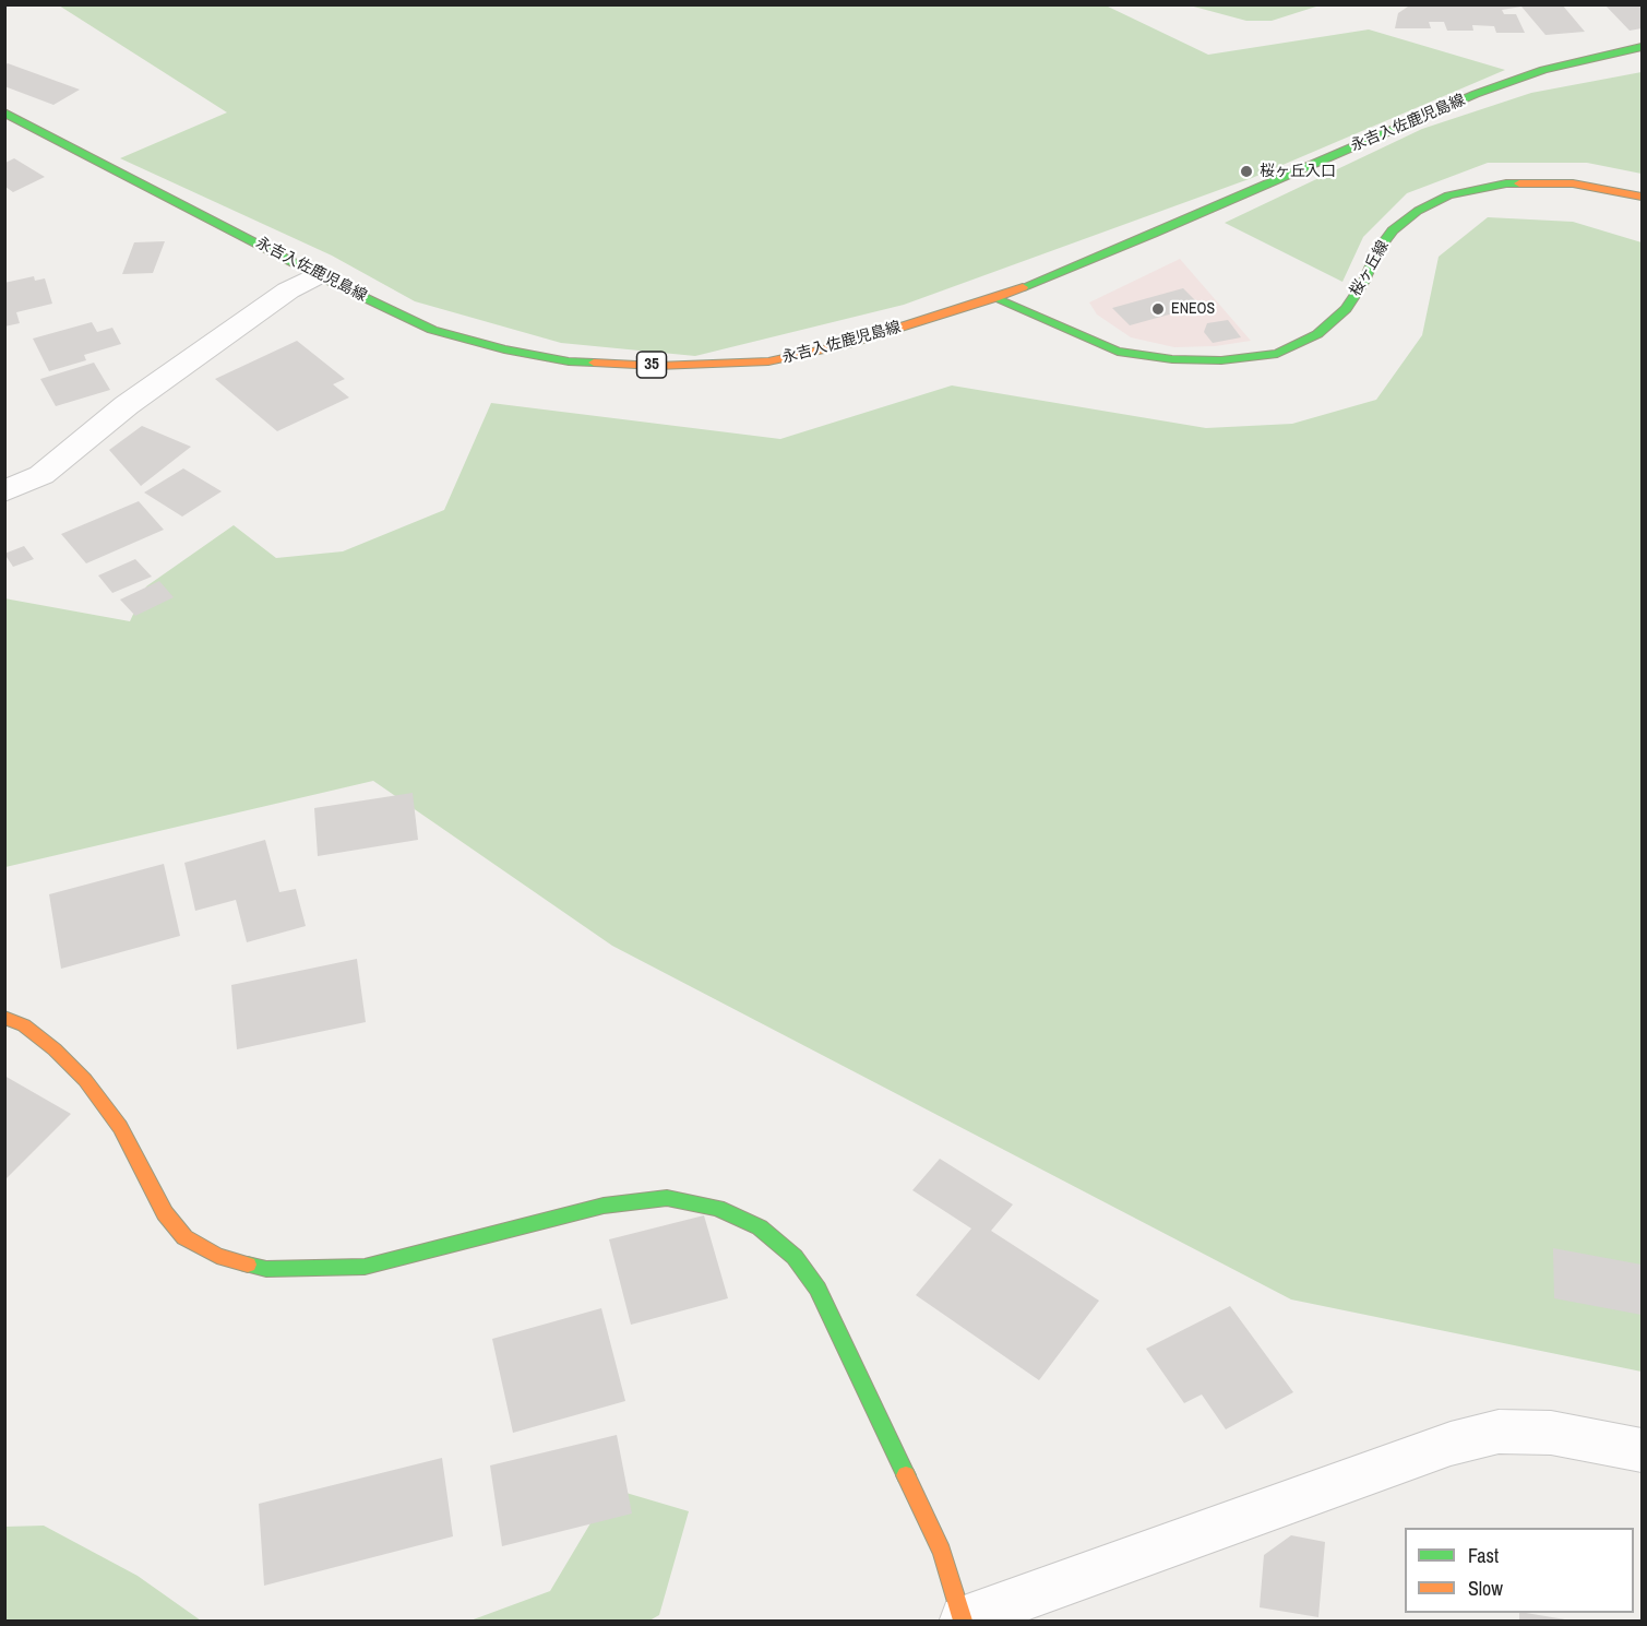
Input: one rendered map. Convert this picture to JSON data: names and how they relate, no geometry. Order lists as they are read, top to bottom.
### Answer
{
  "streets": {
    "main road": ["永吉入佐鹿児島線", "桜ヶ丘線", "35"]
  },
  "crossings": [
    ["永吉入佐鹿児島線", "桜ヶ丘線"]
  ],
  "places": ["桜ヶ丘入口", "ENEOS"],
  "legend": ["Fast", "Slow"]
}
